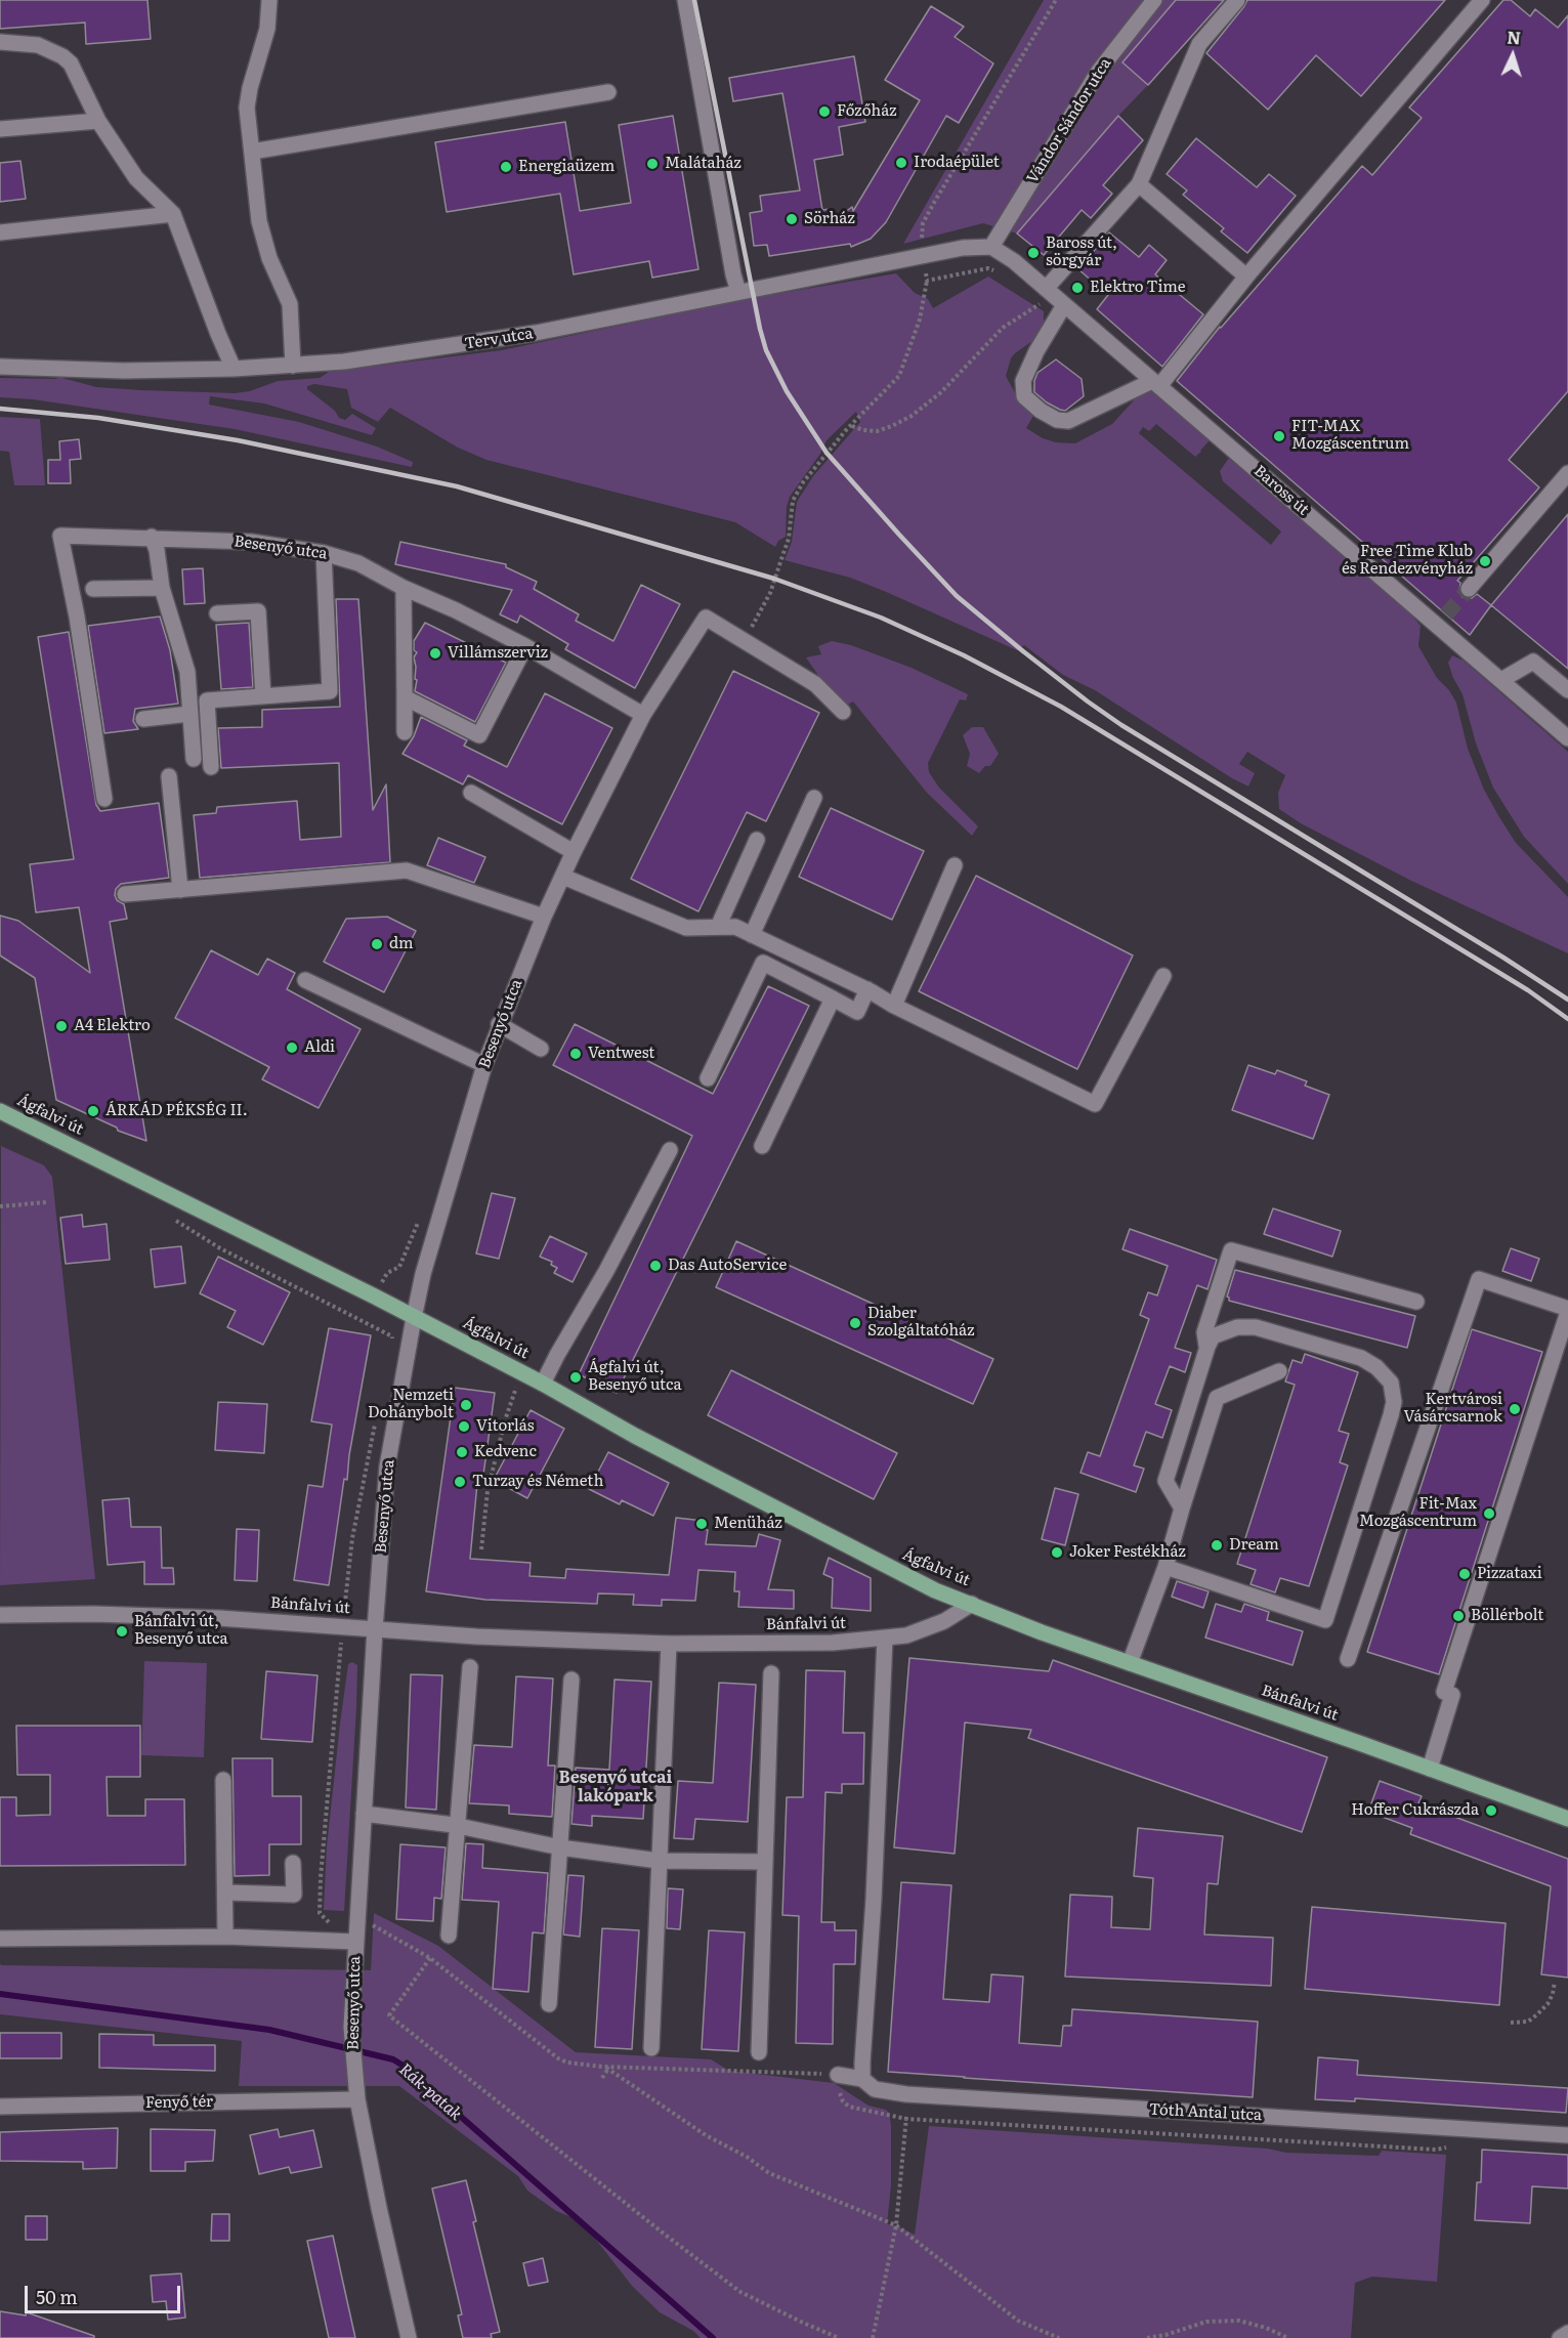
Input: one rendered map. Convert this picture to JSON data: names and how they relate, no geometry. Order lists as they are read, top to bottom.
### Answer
{
  "streets": {
    "main road": ["Ágfalvi út", "Bánfalvi út"],
    "street": [
      "Vándor Sándor utca",
      "Terv utca",
      "Baross út",
      "Besenyő utca",
      "Fenyő tér",
      "Tóth Antal utca"
    ]
  },
  "crossings": [
    ["Vándor Sándor utca", "Terv utca"],
    ["Vándor Sándor utca", "Baross út"],
    ["Terv utca", "Baross út"],
    ["Besenyő utca", "Ágfalvi út"],
    ["Besenyő utca", "Bánfalvi út"],
    ["Besenyő utca", "Fenyő tér"],
    ["Ágfalvi út", "Bánfalvi út"]
  ],
  "districts": ["Besenyő utcai lakópark"],
  "water": ["Rák-patak"],
  "places": [
    "Főzőház",
    "Irodaépület",
    "Malátaház",
    "Energiaüzem",
    "Sörház",
    "Baross út, sörgyár",
    "Elektro Time",
    "FIT-MAX Mozgáscentrum",
    "Free Time Klub és Rendezvényház",
    "Villámszerviz",
    "dm",
    "A4 Elektro",
    "Aldi",
    "Ventwest",
    "ÁRKÁD PÉKSÉG II.",
    "Das AutoService",
    "Diaber Szolgáltatóház",
    "Ágfalvi út, Besenyő utca",
    "Nemzeti Dohánybolt",
    "Kertvárosi Vásárcsarnok",
    "Vitorlás",
    "Kedvenc",
    "Turzay és Németh",
    "Fit-Max Mozgáscentrum",
    "Menüház",
    "Dream",
    "Joker Festékház",
    "Pizzataxi",
    "Böllérbolt",
    "Bánfalvi út, Besenyő utca",
    "Hoffer Cukrászda"
  ],
  "scale_bar": "50 m",
  "north": "top"
}
